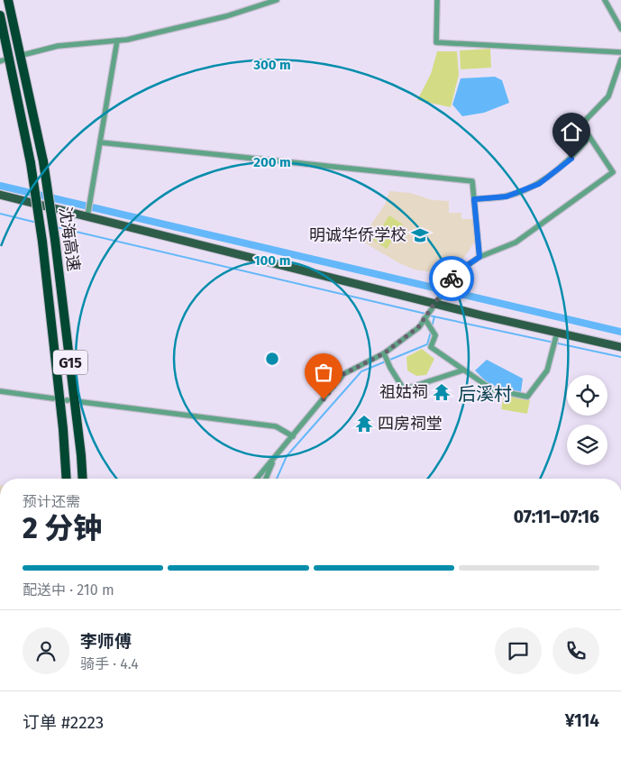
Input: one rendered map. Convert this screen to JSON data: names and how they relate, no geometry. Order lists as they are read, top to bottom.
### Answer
{
  "streets": {
    "highway": ["沈海高速", "G15"]
  },
  "districts": ["后溪村"],
  "places": {
    "school or university": ["明诚华侨学校"],
    "temple": ["祖姑祠", "四房祠堂"]
  },
  "page": {
    "heading": ["2 分钟", "预计还需", "07:11–07:16"],
    "panel": [
      "李师傅",
      "骑手 · 4.4",
      "订单 #2223",
      "¥114"
    ],
    "bar": "配送中 · 210 m"
  },
  "rings": ["300 m", "200 m", "100 m"]
}
